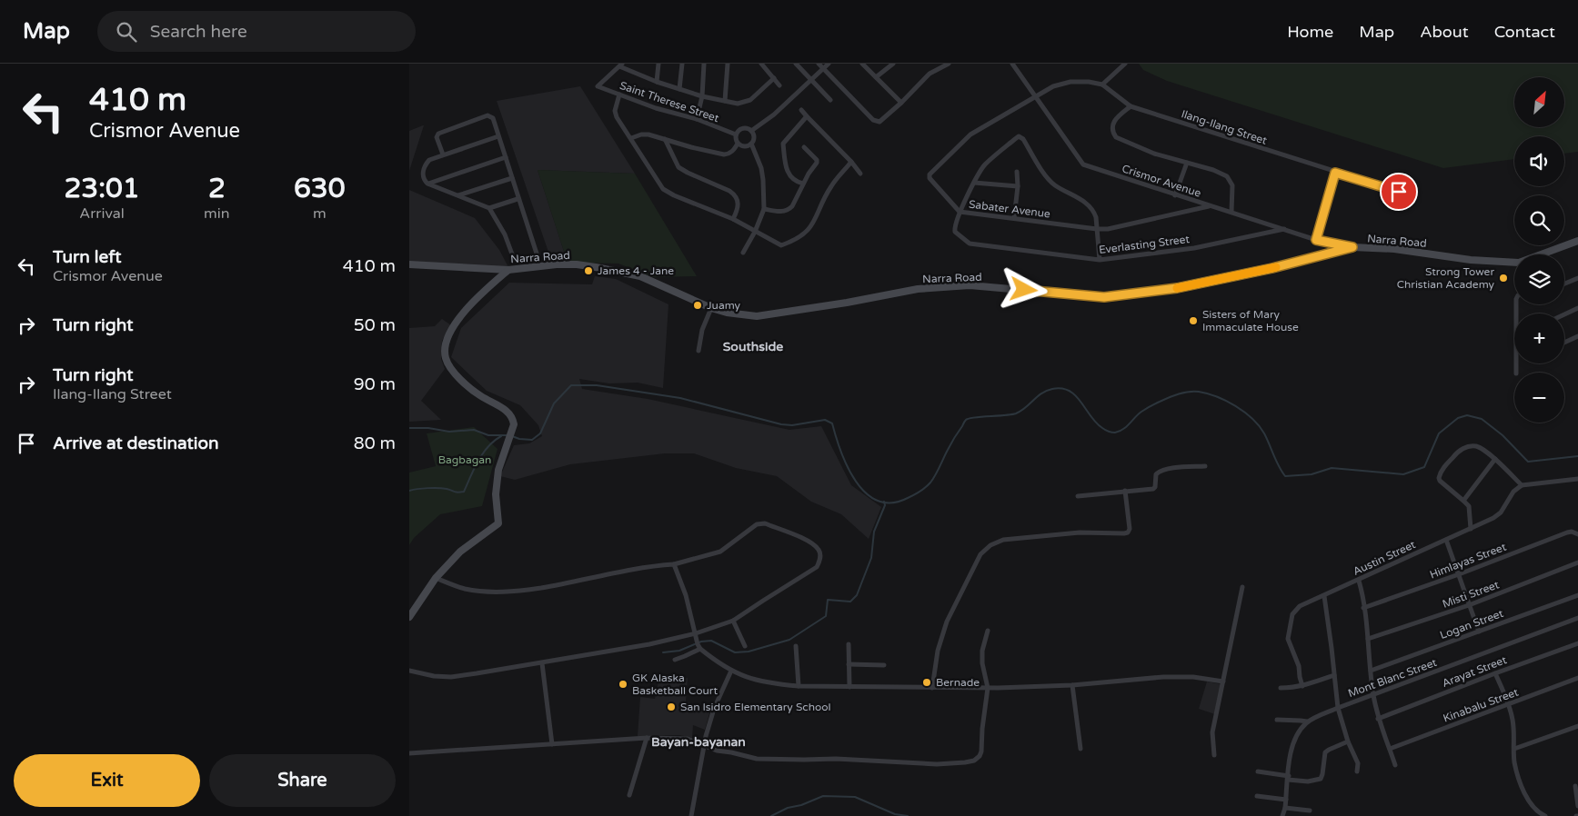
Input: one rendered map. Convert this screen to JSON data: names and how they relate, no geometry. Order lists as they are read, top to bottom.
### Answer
{
  "streets": {
    "street": [
      "Saint Therese Street",
      "Ilang-Ilang Street",
      "Crismor Avenue",
      "Sabater Avenue",
      "Narra Road",
      "Everlasting Street",
      "Austin Street",
      "Himlayas Street",
      "Misti Street",
      "Logan Street",
      "Arayat Street",
      "Mont Blanc Street",
      "Kinabalu Street"
    ]
  },
  "crossings": [
    ["Crismor Avenue", "Sabater Avenue"],
    ["Crismor Avenue", "Narra Road"],
    ["Crismor Avenue", "Everlasting Street"],
    ["Sabater Avenue", "Everlasting Street"]
  ],
  "districts": ["Southside", "Bayan-bayanan"],
  "parks": ["Bagbagan"],
  "places": [
    "James 4 - Jane",
    "Strong Tower Christian Academy",
    "Juamy",
    "Sisters of Mary Immaculate House",
    "Bernade",
    "GK Alaska Basketball Court",
    "San Isidro Elementary School"
  ],
  "north": "top right",
  "page": {
    "header": "Map",
    "search": "Search here",
    "nav": [
      "Home",
      "Map",
      "About",
      "Contact"
    ],
    "turn": ["410 m", "Crismor Avenue"],
    "map_buttons": ["+", "−"],
    "eta": [
      "23:01",
      "Arrival",
      "2",
      "min",
      "630",
      "m"
    ],
    "list": [
      {
        "name": "Turn left",
        "note": "Crismor Avenue",
        "value": "410 m"
      },
      {
        "name": "Turn right",
        "value": "50 m"
      },
      {
        "name": "Turn right",
        "note": "Ilang-Ilang Street",
        "value": "90 m"
      },
      {
        "name": "Arrive at destination",
        "value": "80 m"
      }
    ],
    "buttons": ["Exit", "Share"]
  }
}
